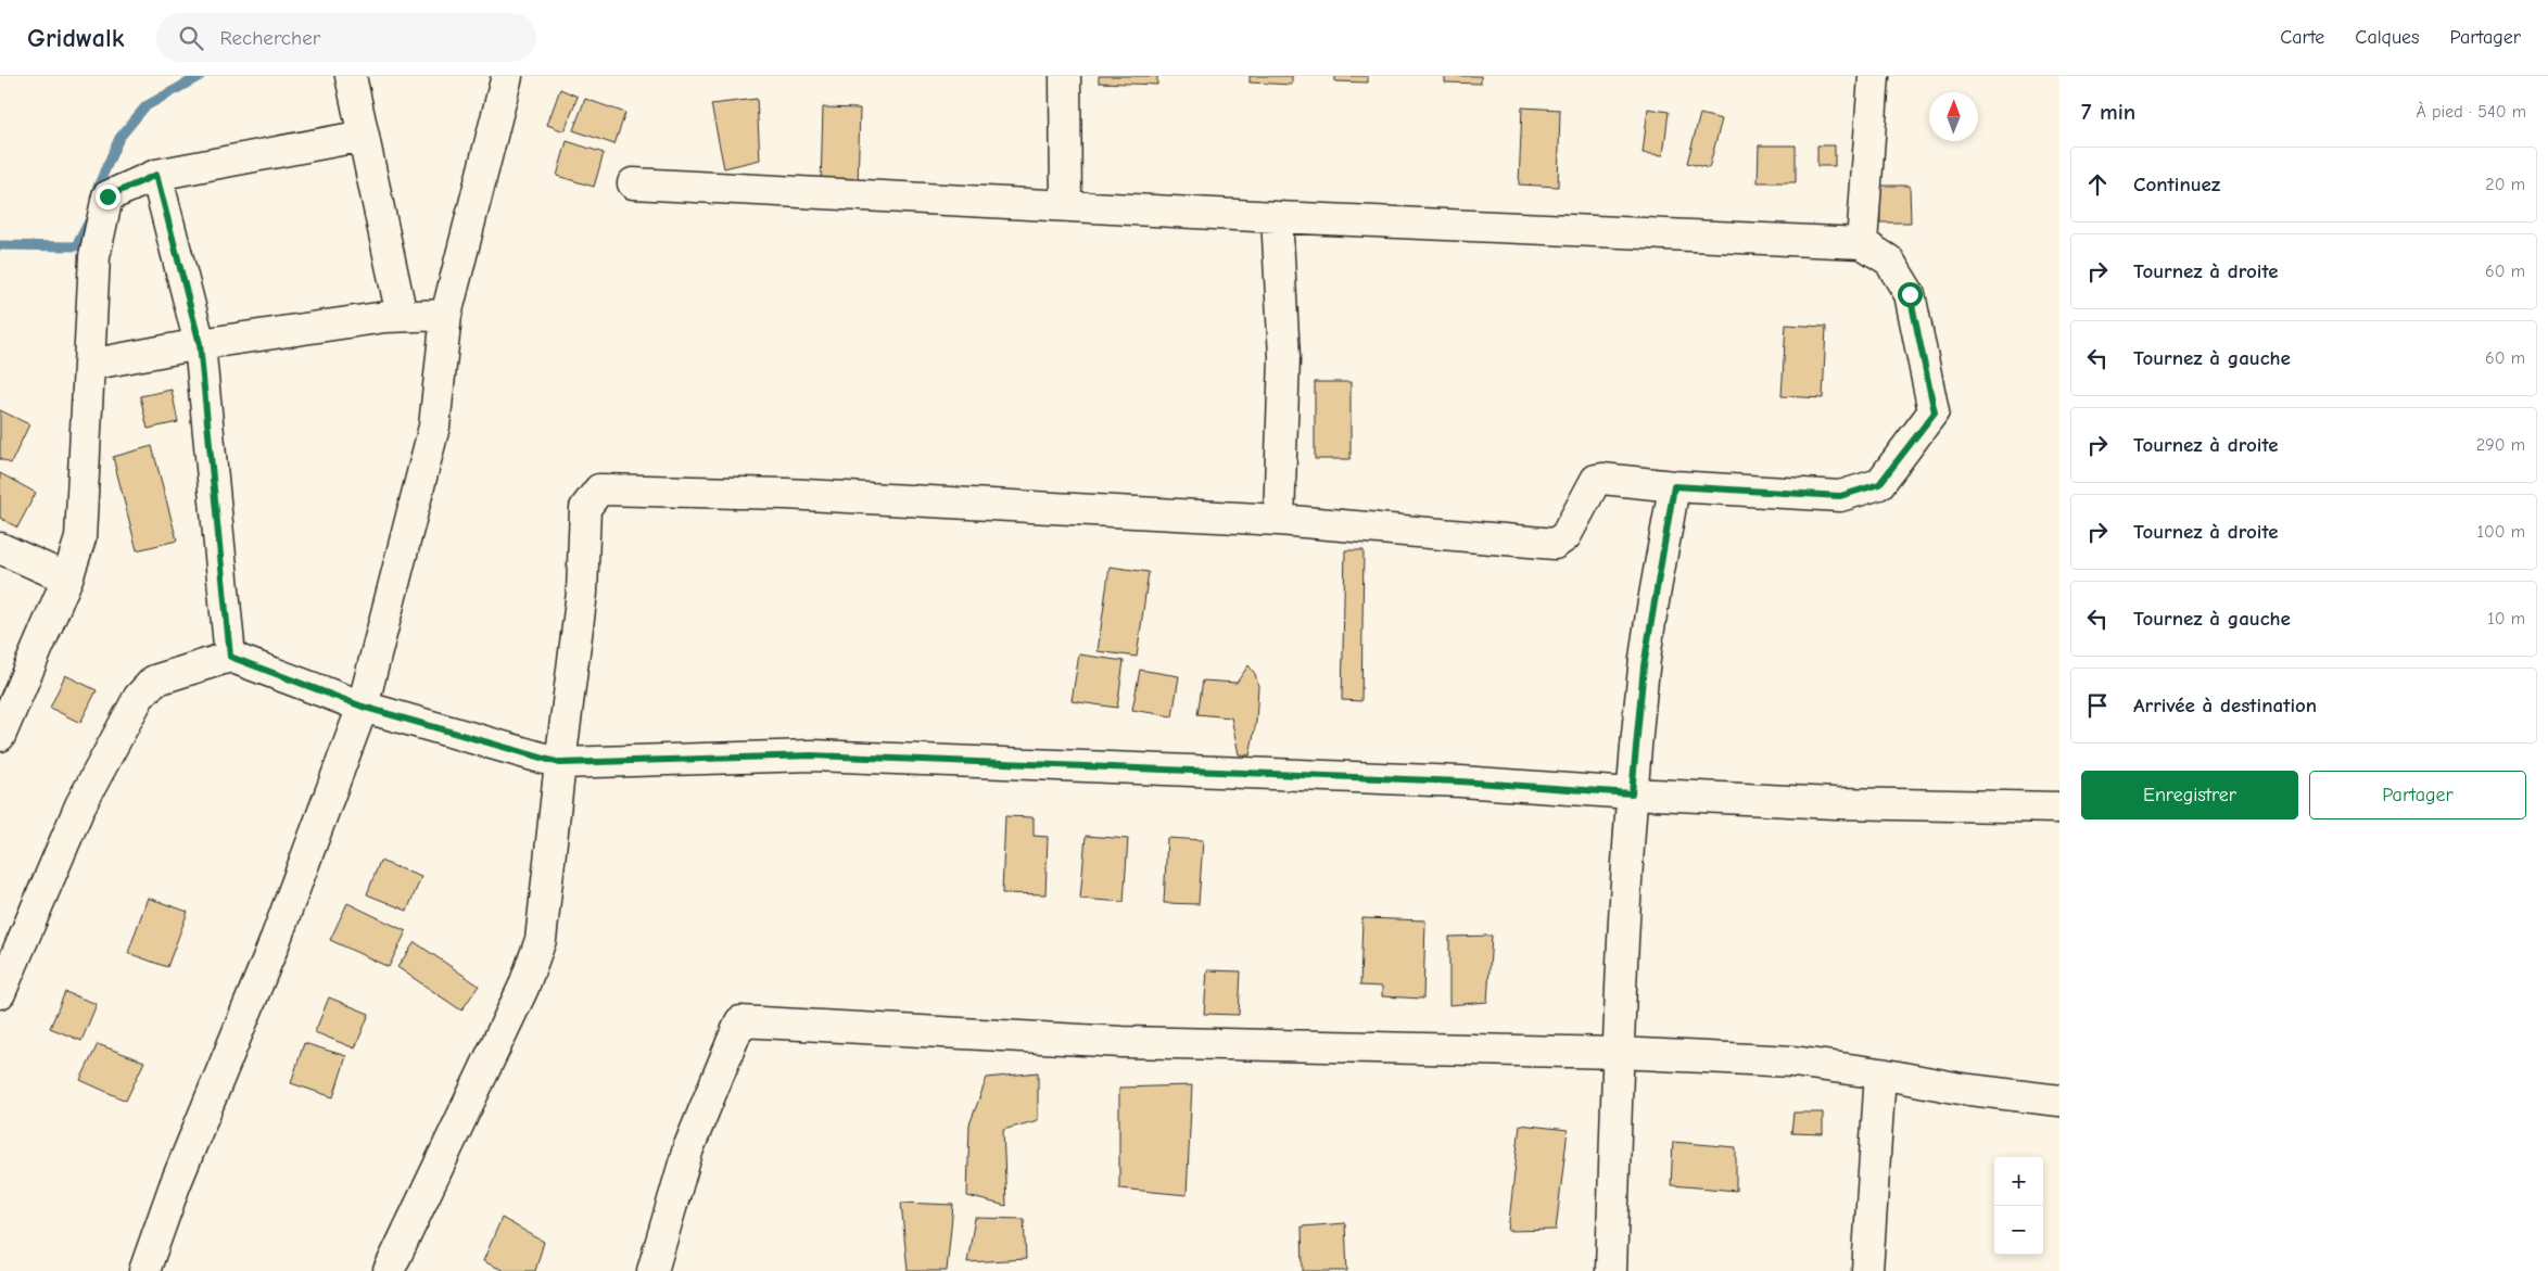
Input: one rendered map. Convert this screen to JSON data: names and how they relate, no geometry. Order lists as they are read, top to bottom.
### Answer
{
  "north": "top",
  "page": {
    "header": "Gridwalk",
    "search": "Rechercher",
    "nav": ["Carte", "Calques", "Partager"],
    "heading": ["7 min", "À pied · 540 m"],
    "list": [
      ["Continuez", "20 m"],
      ["Tournez à droite", "60 m"],
      ["Tournez à gauche", "60 m"],
      ["Tournez à droite", "290 m"],
      ["Tournez à droite", "100 m"],
      ["Tournez à gauche", "10 m"],
      "Arrivée à destination"
    ],
    "buttons": ["Enregistrer", "Partager"],
    "map_buttons": ["+", "−"]
  }
}
